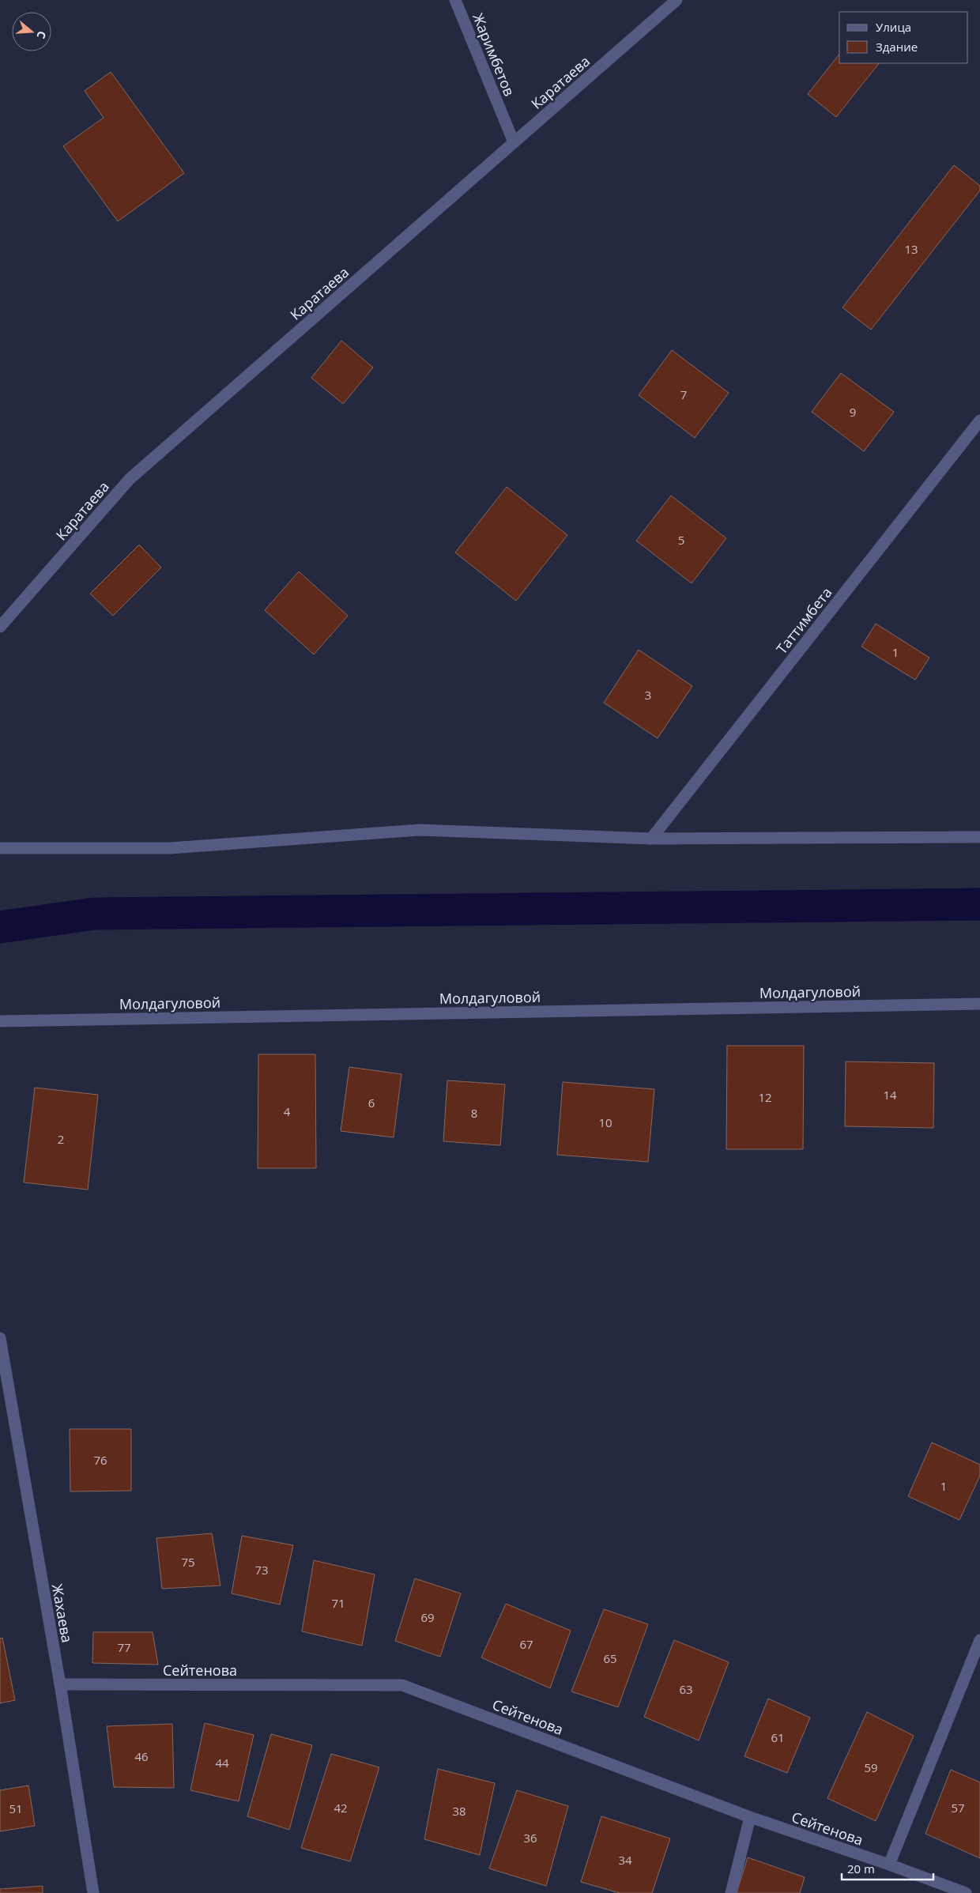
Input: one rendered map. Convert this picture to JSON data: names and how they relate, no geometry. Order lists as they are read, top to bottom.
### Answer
{
  "streets": {
    "street": [
      "Жаримбетов",
      "Каратаева",
      "Таттимбета",
      "Молдагуловой",
      "Жахаева",
      "Сейтенова"
    ]
  },
  "crossings": [
    ["Жаримбетов", "Каратаева"],
    ["Жахаева", "Сейтенова"]
  ],
  "house_numbers": [
    "13",
    "7",
    "9",
    "5",
    "1",
    "3",
    "14",
    "12",
    "6",
    "4",
    "8",
    "10",
    "2",
    "76",
    "1",
    "75",
    "73",
    "71",
    "69",
    "67",
    "77",
    "65",
    "63",
    "61",
    "46",
    "44",
    "59",
    "42",
    "57",
    "51",
    "38",
    "36",
    "34"
  ],
  "legend": ["Улица", "Здание"],
  "scale_bar": "20 m",
  "north": "right"
}
